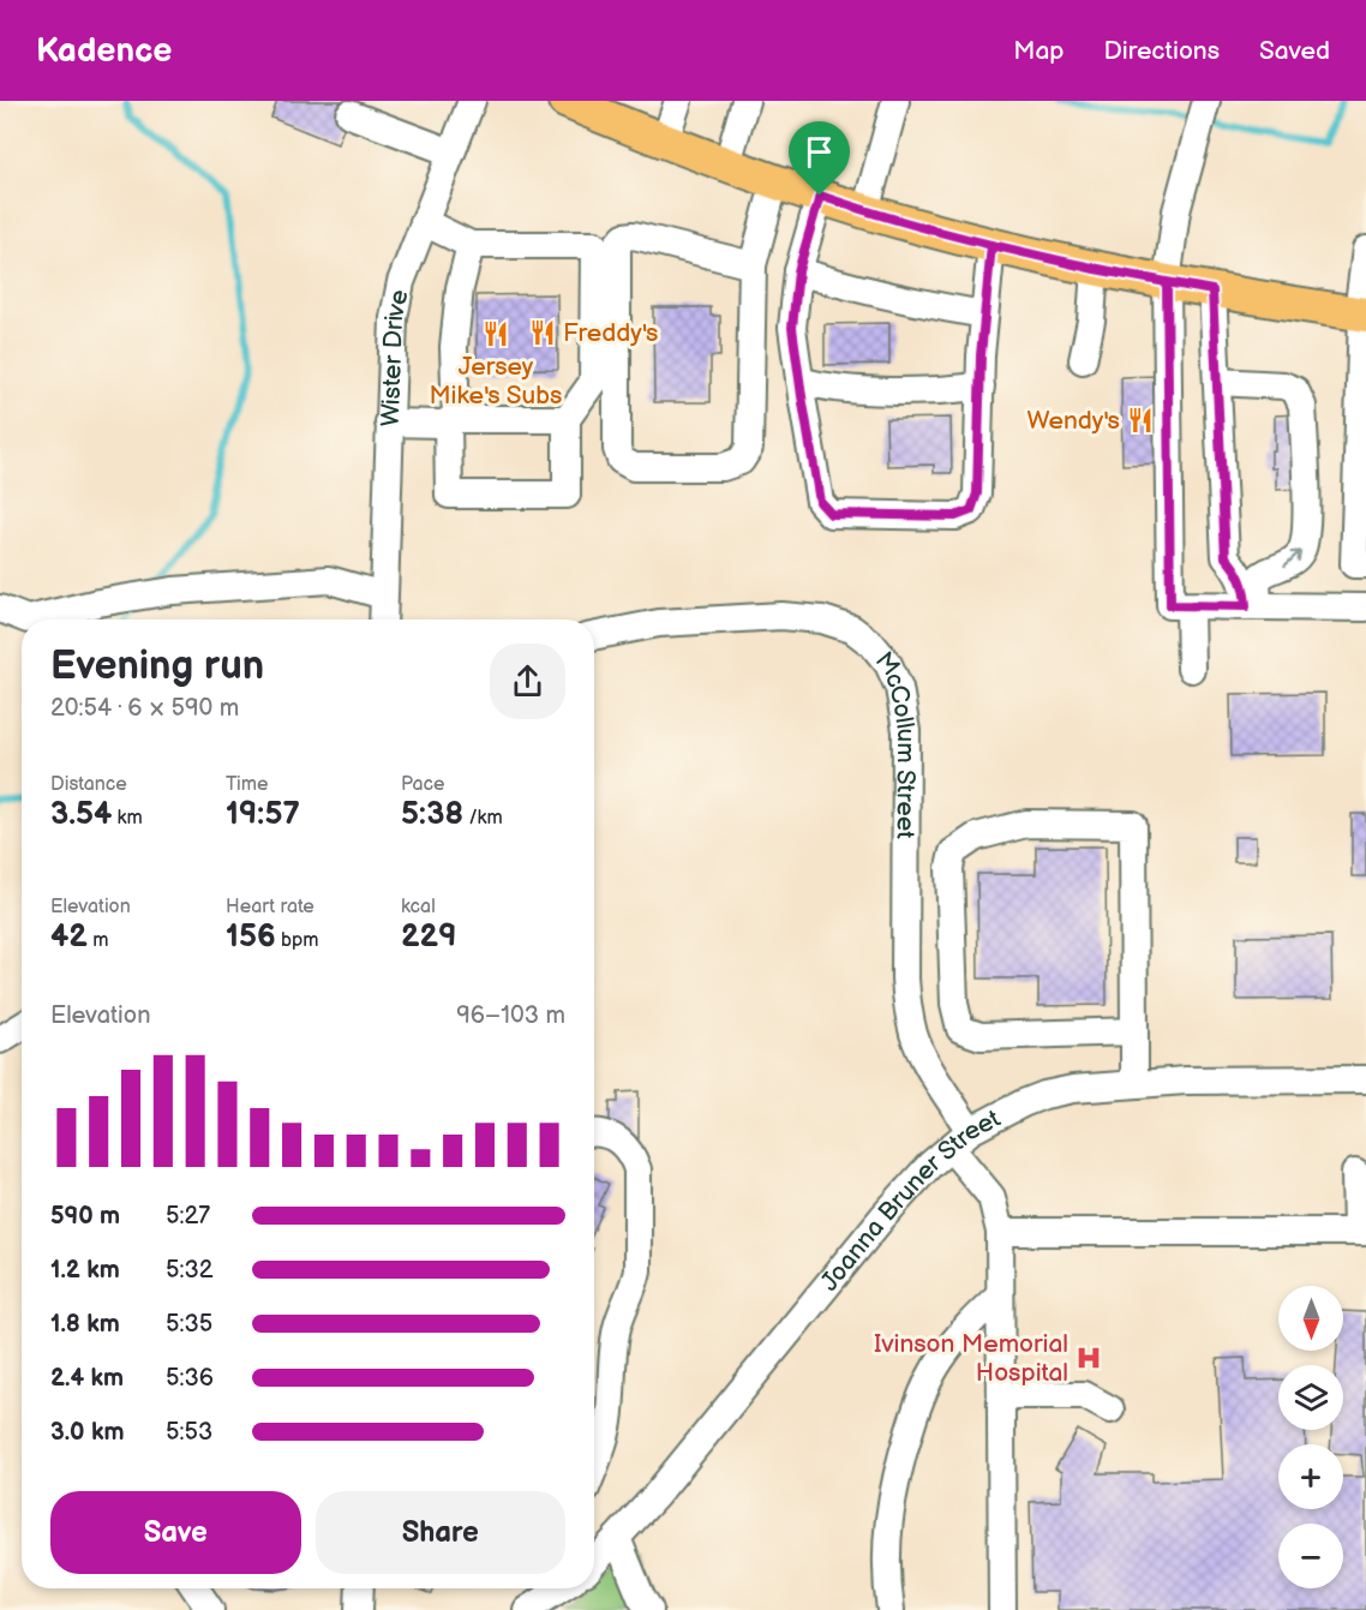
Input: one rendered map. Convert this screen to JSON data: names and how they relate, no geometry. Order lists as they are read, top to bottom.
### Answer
{
  "streets": {
    "street": ["Wister Drive", "McCollum Street", "Joanna Bruner Street"]
  },
  "crossings": [
    ["McCollum Street", "Joanna Bruner Street"]
  ],
  "places": {
    "restaurant": ["Freddy's", "Jersey Mike's Subs", "Wendy's"],
    "hospital": ["Ivinson Memorial Hospital"]
  },
  "north": "bottom",
  "page": {
    "header": "Kadence",
    "nav": ["Map", "Directions", "Saved"],
    "heading": ["Evening run", "20:54 · 6 × 590 m"],
    "stats": [
      ["Distance", "3.54 km"],
      ["Time", "19:57"],
      ["Pace", "5:38 /km"],
      ["Elevation", "42 m"],
      ["Heart rate", "156 bpm"],
      ["kcal", "229"]
    ],
    "chart": ["Elevation", "96–103 m"],
    "list": [
      {
        "name": "590 m",
        "note": "5:27"
      },
      {
        "name": "1.2 km",
        "note": "5:32"
      },
      {
        "name": "1.8 km",
        "note": "5:35"
      },
      {
        "name": "2.4 km",
        "note": "5:36"
      },
      {
        "name": "3.0 km",
        "note": "5:53"
      }
    ],
    "map_buttons": ["+", "−"],
    "buttons": ["Save", "Share"]
  }
}
